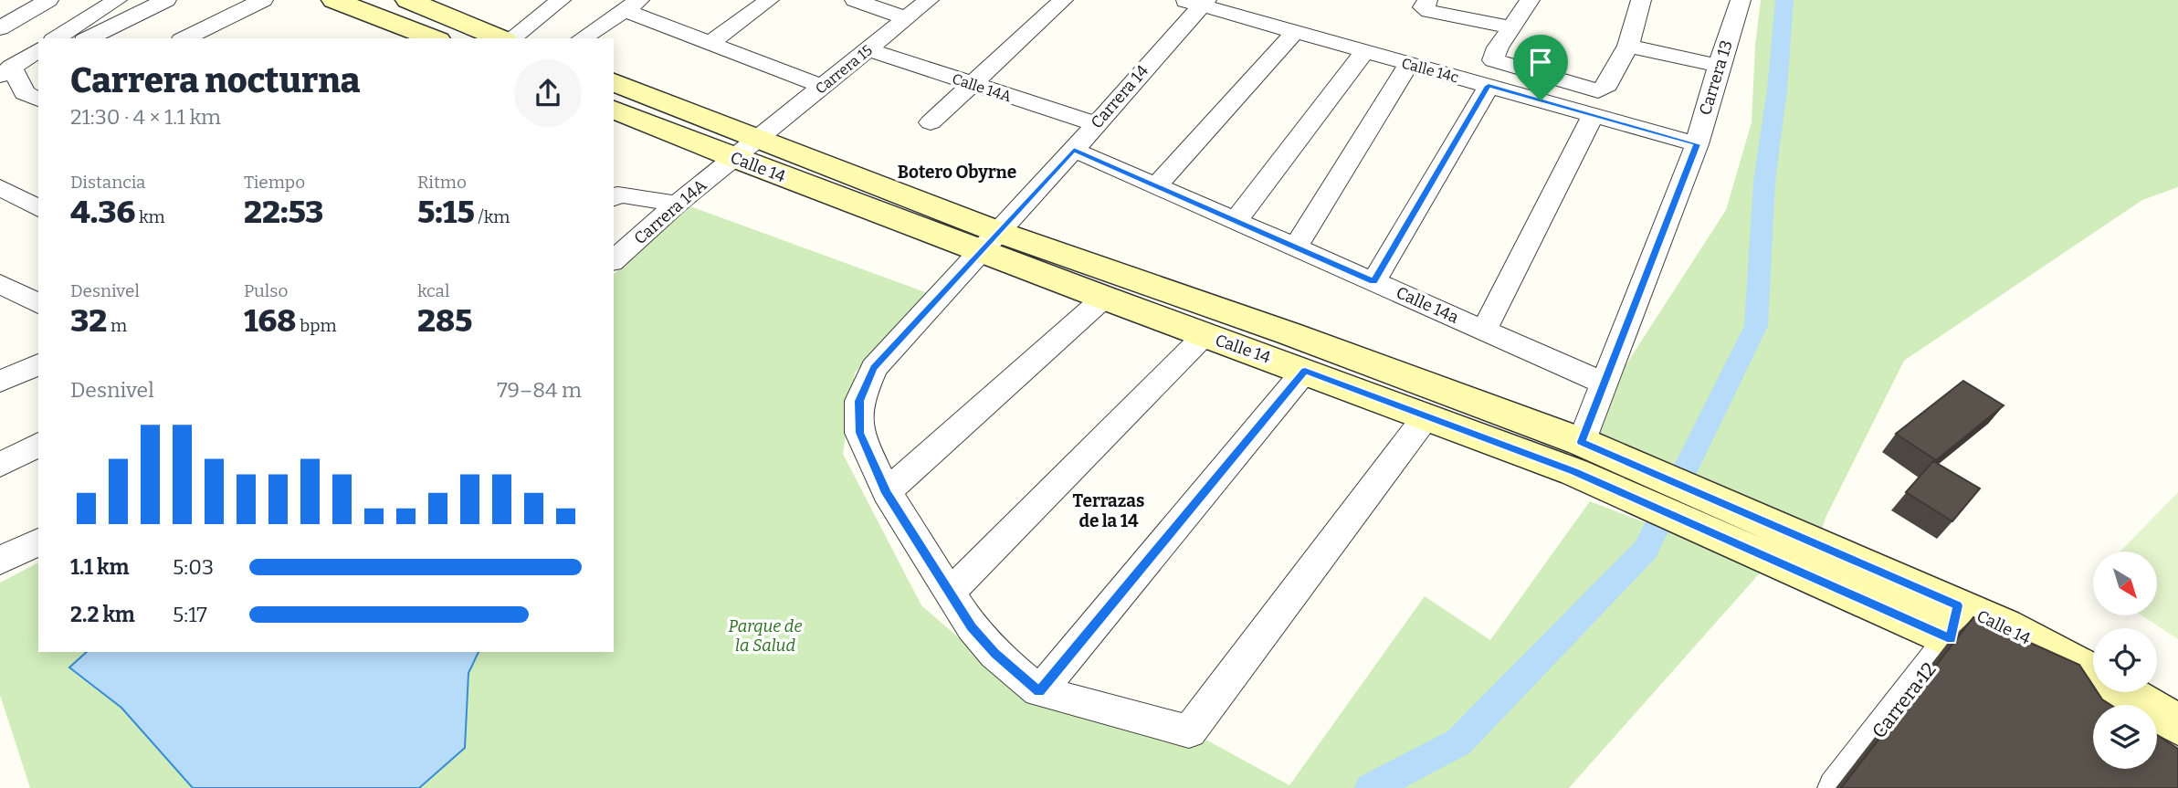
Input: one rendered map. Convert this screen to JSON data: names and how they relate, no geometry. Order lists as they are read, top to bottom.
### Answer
{
  "streets": {
    "main road": ["Calle 14"],
    "street": [
      "Carrera 15",
      "Calle 14c",
      "Carrera 13",
      "Calle 14A",
      "Carrera 14",
      "Carrera 14A",
      "Calle 14a",
      "Carrera 12"
    ]
  },
  "crossings": [
    ["Carrera 15", "Calle 14A"],
    ["Carrera 15", "Calle 14"],
    ["Carrera 15", "Carrera 14A"],
    ["Calle 14c", "Carrera 13"],
    ["Calle 14c", "Carrera 14"],
    ["Carrera 13", "Calle 14"],
    ["Carrera 13", "Calle 14a"],
    ["Calle 14A", "Carrera 14"],
    ["Carrera 14", "Calle 14"],
    ["Carrera 14", "Calle 14a"],
    ["Calle 14", "Carrera 14A"],
    ["Calle 14", "Carrera 12"]
  ],
  "districts": ["Botero Obyrne", "Terrazas de la 14"],
  "parks": ["Parque de la Salud"],
  "north": "bottom right",
  "page": {
    "heading": ["Carrera nocturna", "21:30 · 4 × 1.1 km"],
    "stats": [
      ["Distancia", "4.36 km"],
      ["Tiempo", "22:53"],
      ["Ritmo", "5:15 /km"],
      ["Desnivel", "32 m"],
      ["Pulso", "168 bpm"],
      ["kcal", "285"]
    ],
    "chart": ["Desnivel", "79–84 m"],
    "list": [
      {
        "name": "1.1 km",
        "note": "5:03"
      },
      {
        "name": "2.2 km",
        "note": "5:17"
      }
    ]
  }
}
